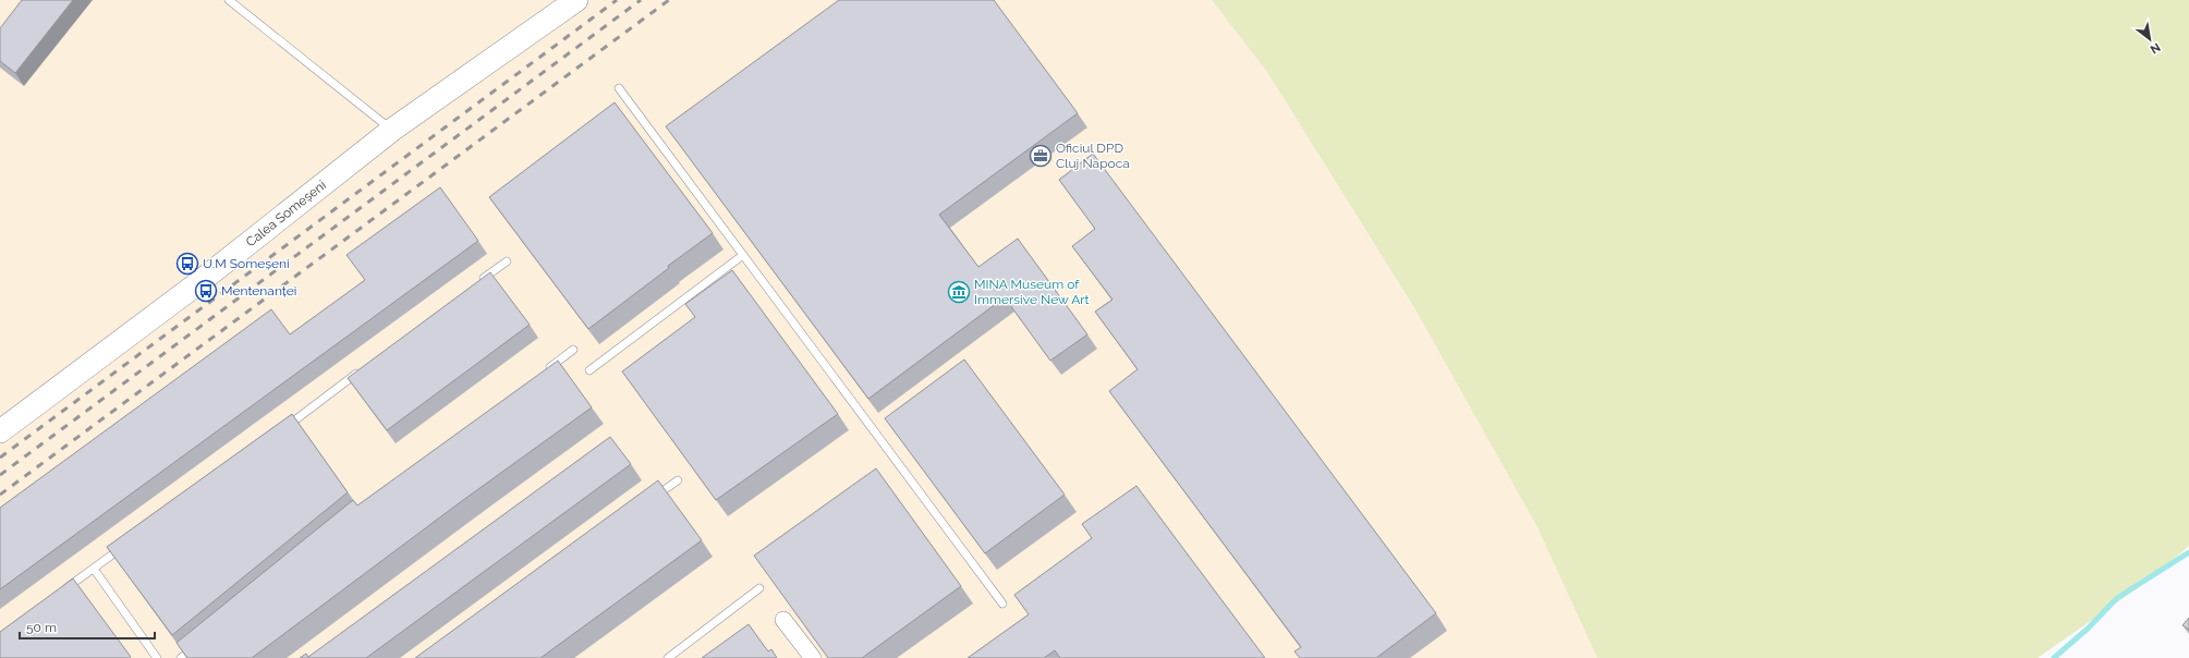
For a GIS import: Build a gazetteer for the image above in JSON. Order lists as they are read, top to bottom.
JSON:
{
  "streets": {
    "main road": ["Calea Someșeni"]
  },
  "places": {
    "office": ["Oficiul DPD Cluj Napoca"],
    "bus stop": ["U.M Someșeni", "Mentenanței"],
    "museum": ["MINA Museum of Immersive New Art"]
  },
  "scale_bar": "50 m",
  "north": "bottom right"
}
